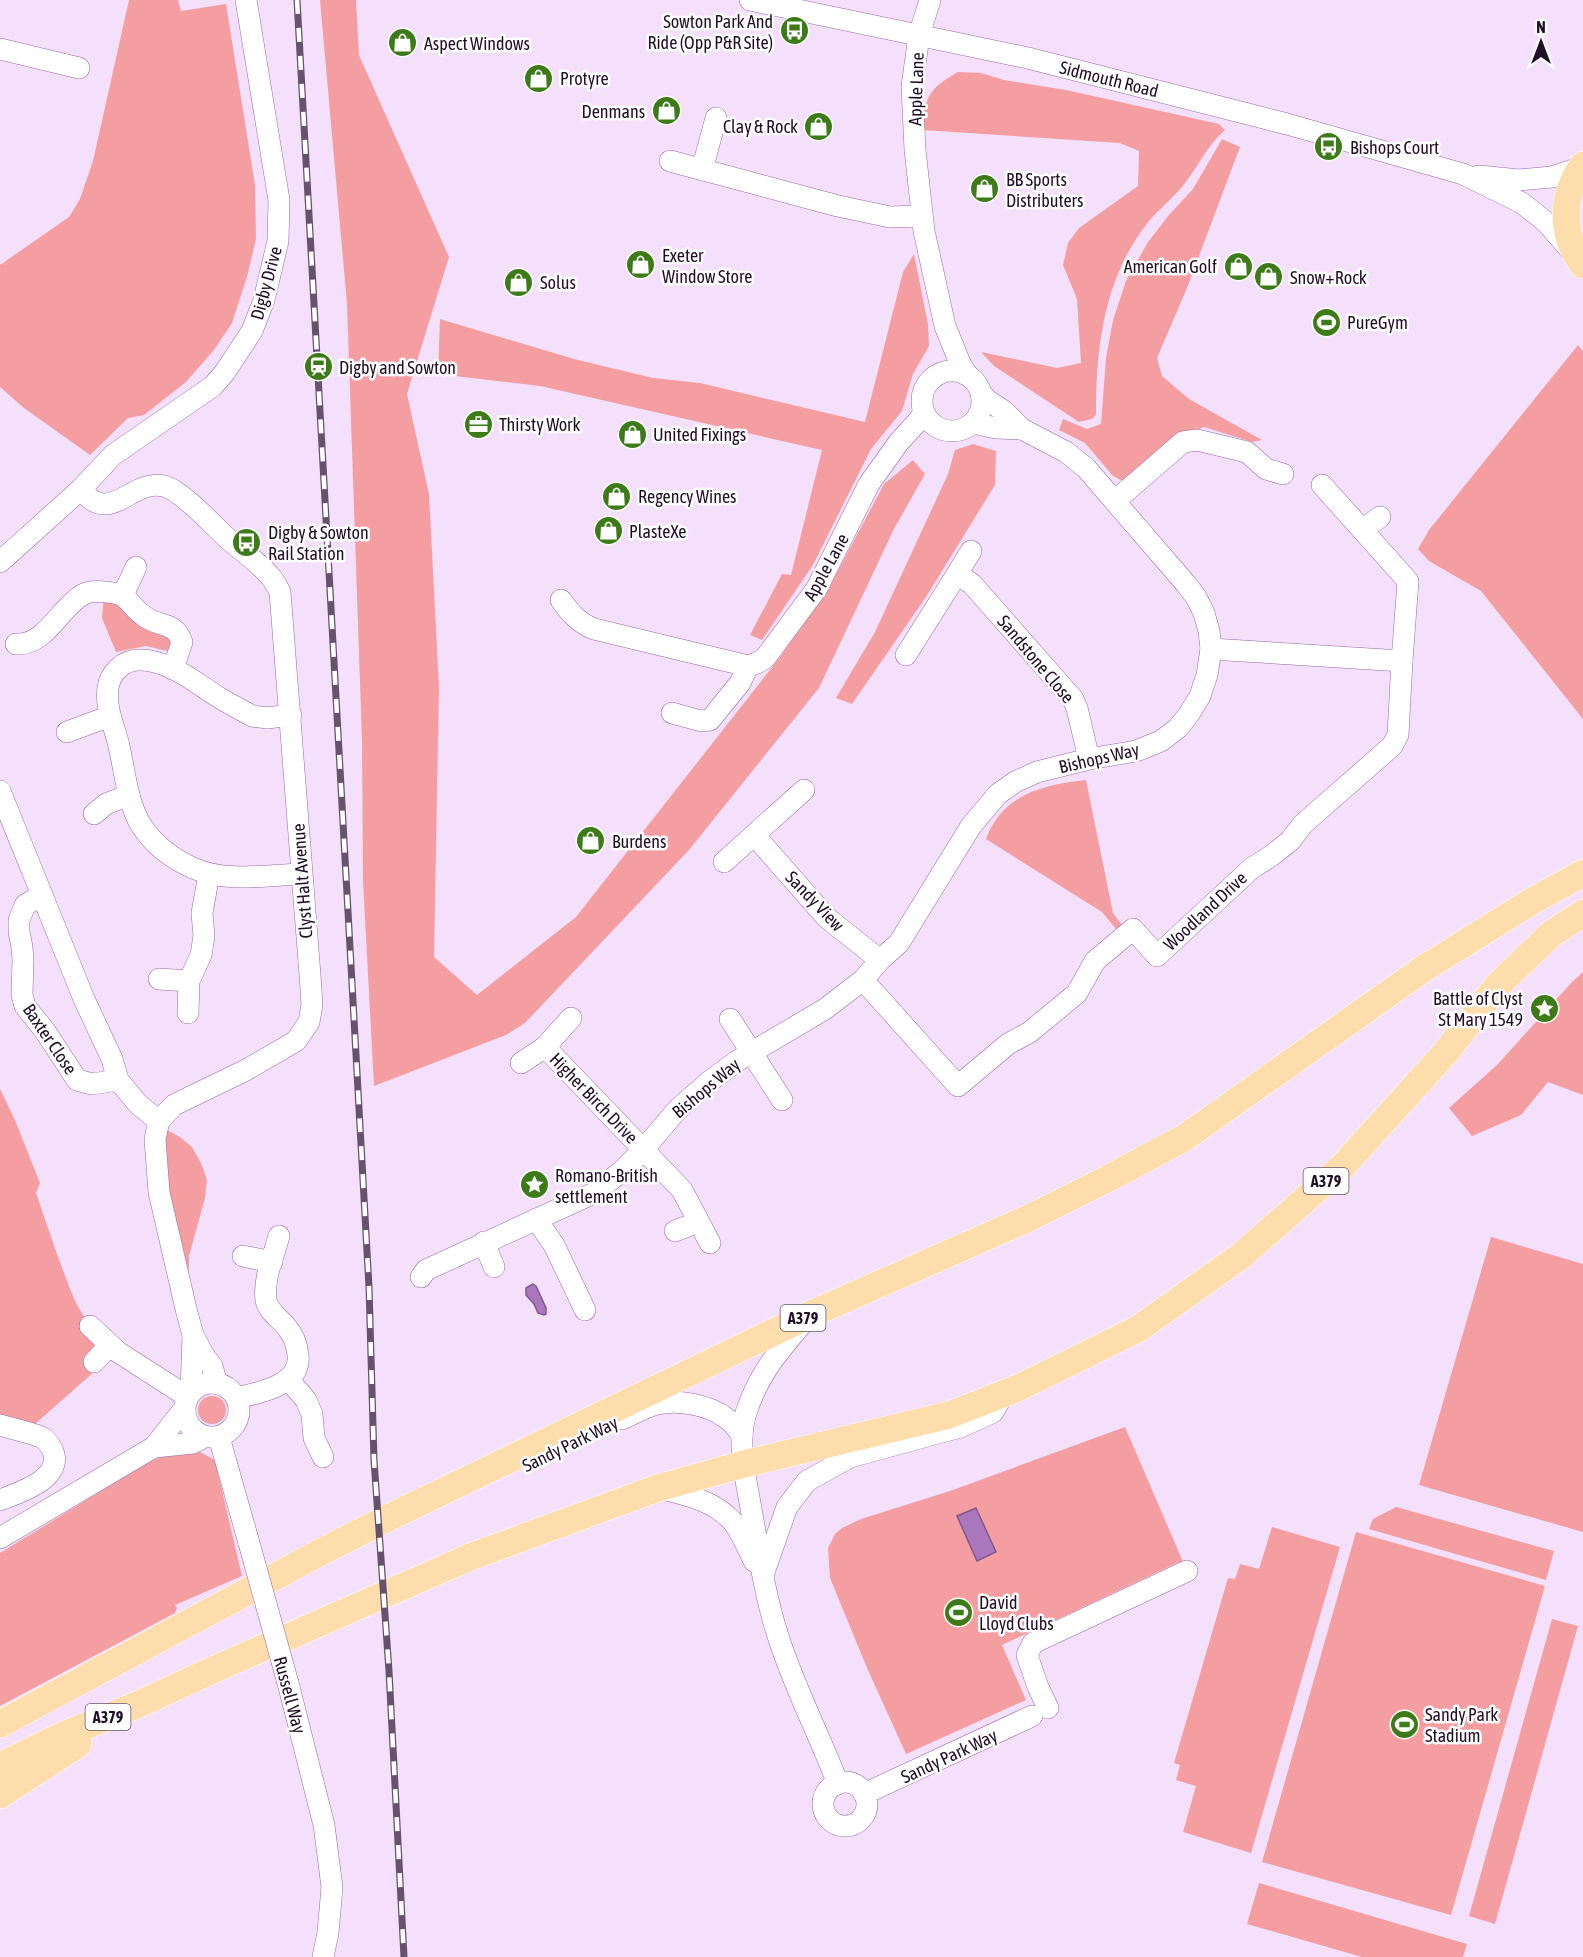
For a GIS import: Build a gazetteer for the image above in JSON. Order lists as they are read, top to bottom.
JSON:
{
  "streets": {
    "main road": ["A379"],
    "street": [
      "Sidmouth Road",
      "Apple Lane",
      "Digby Drive",
      "Sandstone Close",
      "Bishops Way",
      "Clyst Halt Avenue",
      "Sandy View",
      "Woodland Drive",
      "Baxter Close",
      "Higher Birch Drive",
      "Sandy Park Way",
      "Russell Way"
    ]
  },
  "crossings": [
    ["Sidmouth Road", "Apple Lane"],
    ["Apple Lane", "Bishops Way"],
    ["Digby Drive", "Clyst Halt Avenue"],
    ["Sandstone Close", "Bishops Way"],
    ["Bishops Way", "Sandy View"],
    ["Bishops Way", "Woodland Drive"],
    ["Bishops Way", "Higher Birch Drive"],
    ["A379", "Sandy Park Way"]
  ],
  "places": {
    "bus stop": ["Sowton Park And Ride (Opp P&R Site)", "Bishops Court", "Digby & Sowton Rail Station"],
    "shop": [
      "Aspect Windows",
      "Protyre",
      "Denmans",
      "Clay & Rock",
      "BB Sports Distributers",
      "Exeter Window Store",
      "American Golf",
      "Snow+Rock",
      "Solus",
      "United Fixings",
      "Regency Wines",
      "PlasteXe",
      "Burdens"
    ],
    "sports": ["PureGym", "David Lloyd Clubs", "Sandy Park Stadium"],
    "station": ["Digby and Sowton"],
    "office": ["Thirsty Work"],
    "place": ["Battle of Clyst St Mary 1549", "Romano-British settlement"]
  },
  "north": "top"
}
